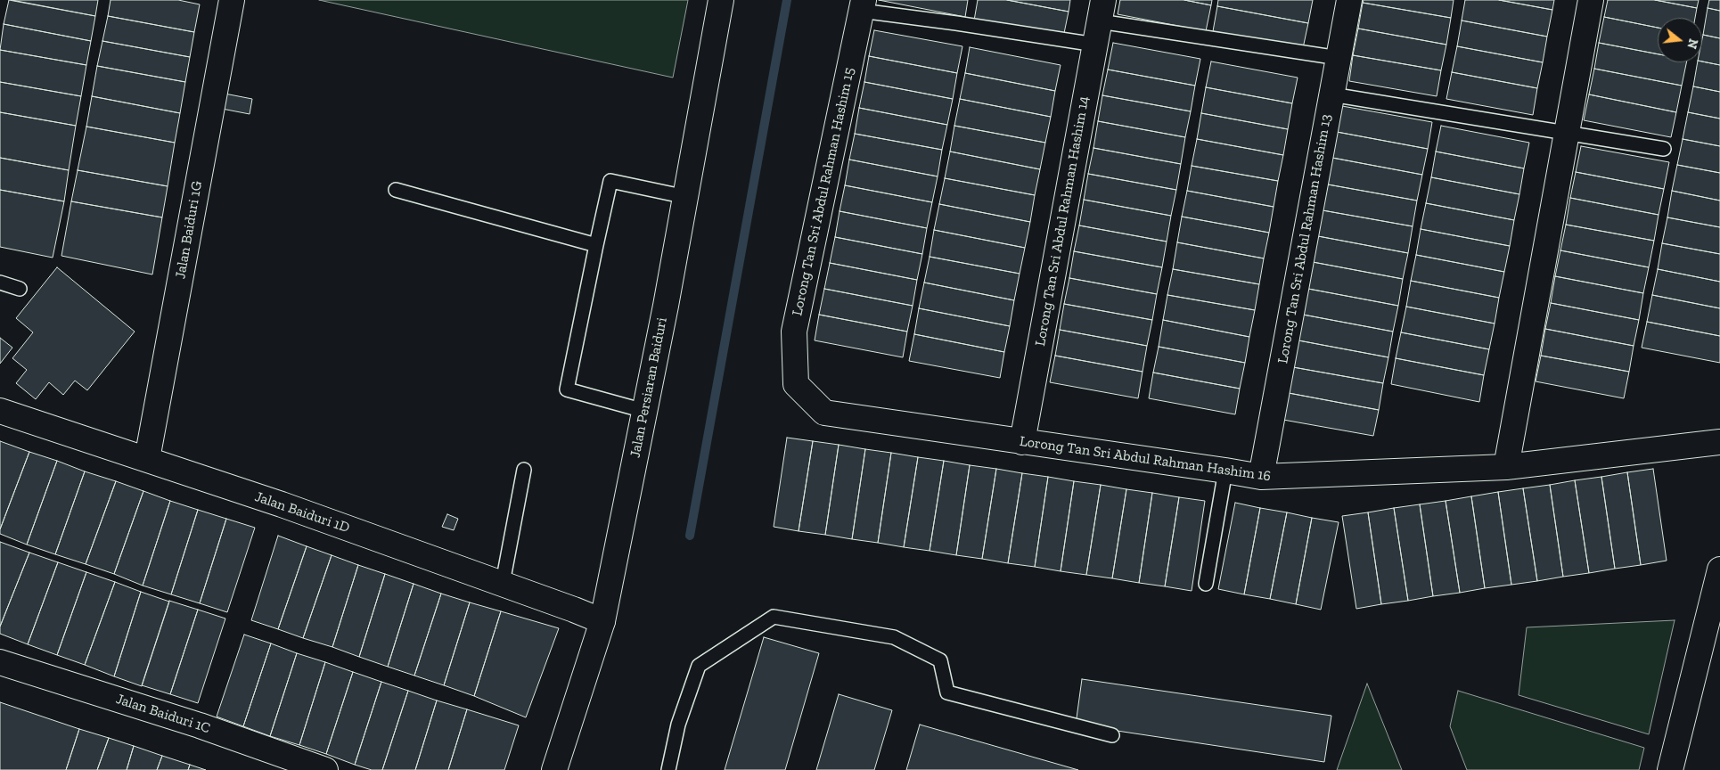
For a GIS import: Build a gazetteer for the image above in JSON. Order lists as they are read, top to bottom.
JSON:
{
  "streets": {
    "street": [
      "Lorong Tan Sri Abdul Rahman Hashim 15",
      "Lorong Tan Sri Abdul Rahman Hashim 14",
      "Jalan Baiduri 1G",
      "Lorong Tan Sri Abdul Rahman Hashim 13",
      "Jalan Persiaran Baiduri",
      "Lorong Tan Sri Abdul Rahman Hashim 16",
      "Jalan Baiduri 1D",
      "Jalan Baiduri 1C"
    ]
  },
  "crossings": [
    ["Lorong Tan Sri Abdul Rahman Hashim 15", "Lorong Tan Sri Abdul Rahman Hashim 16"],
    ["Lorong Tan Sri Abdul Rahman Hashim 14", "Lorong Tan Sri Abdul Rahman Hashim 16"],
    ["Jalan Baiduri 1G", "Jalan Baiduri 1D"],
    ["Lorong Tan Sri Abdul Rahman Hashim 13", "Lorong Tan Sri Abdul Rahman Hashim 16"],
    ["Jalan Persiaran Baiduri", "Jalan Baiduri 1D"]
  ],
  "north": "right"
}
